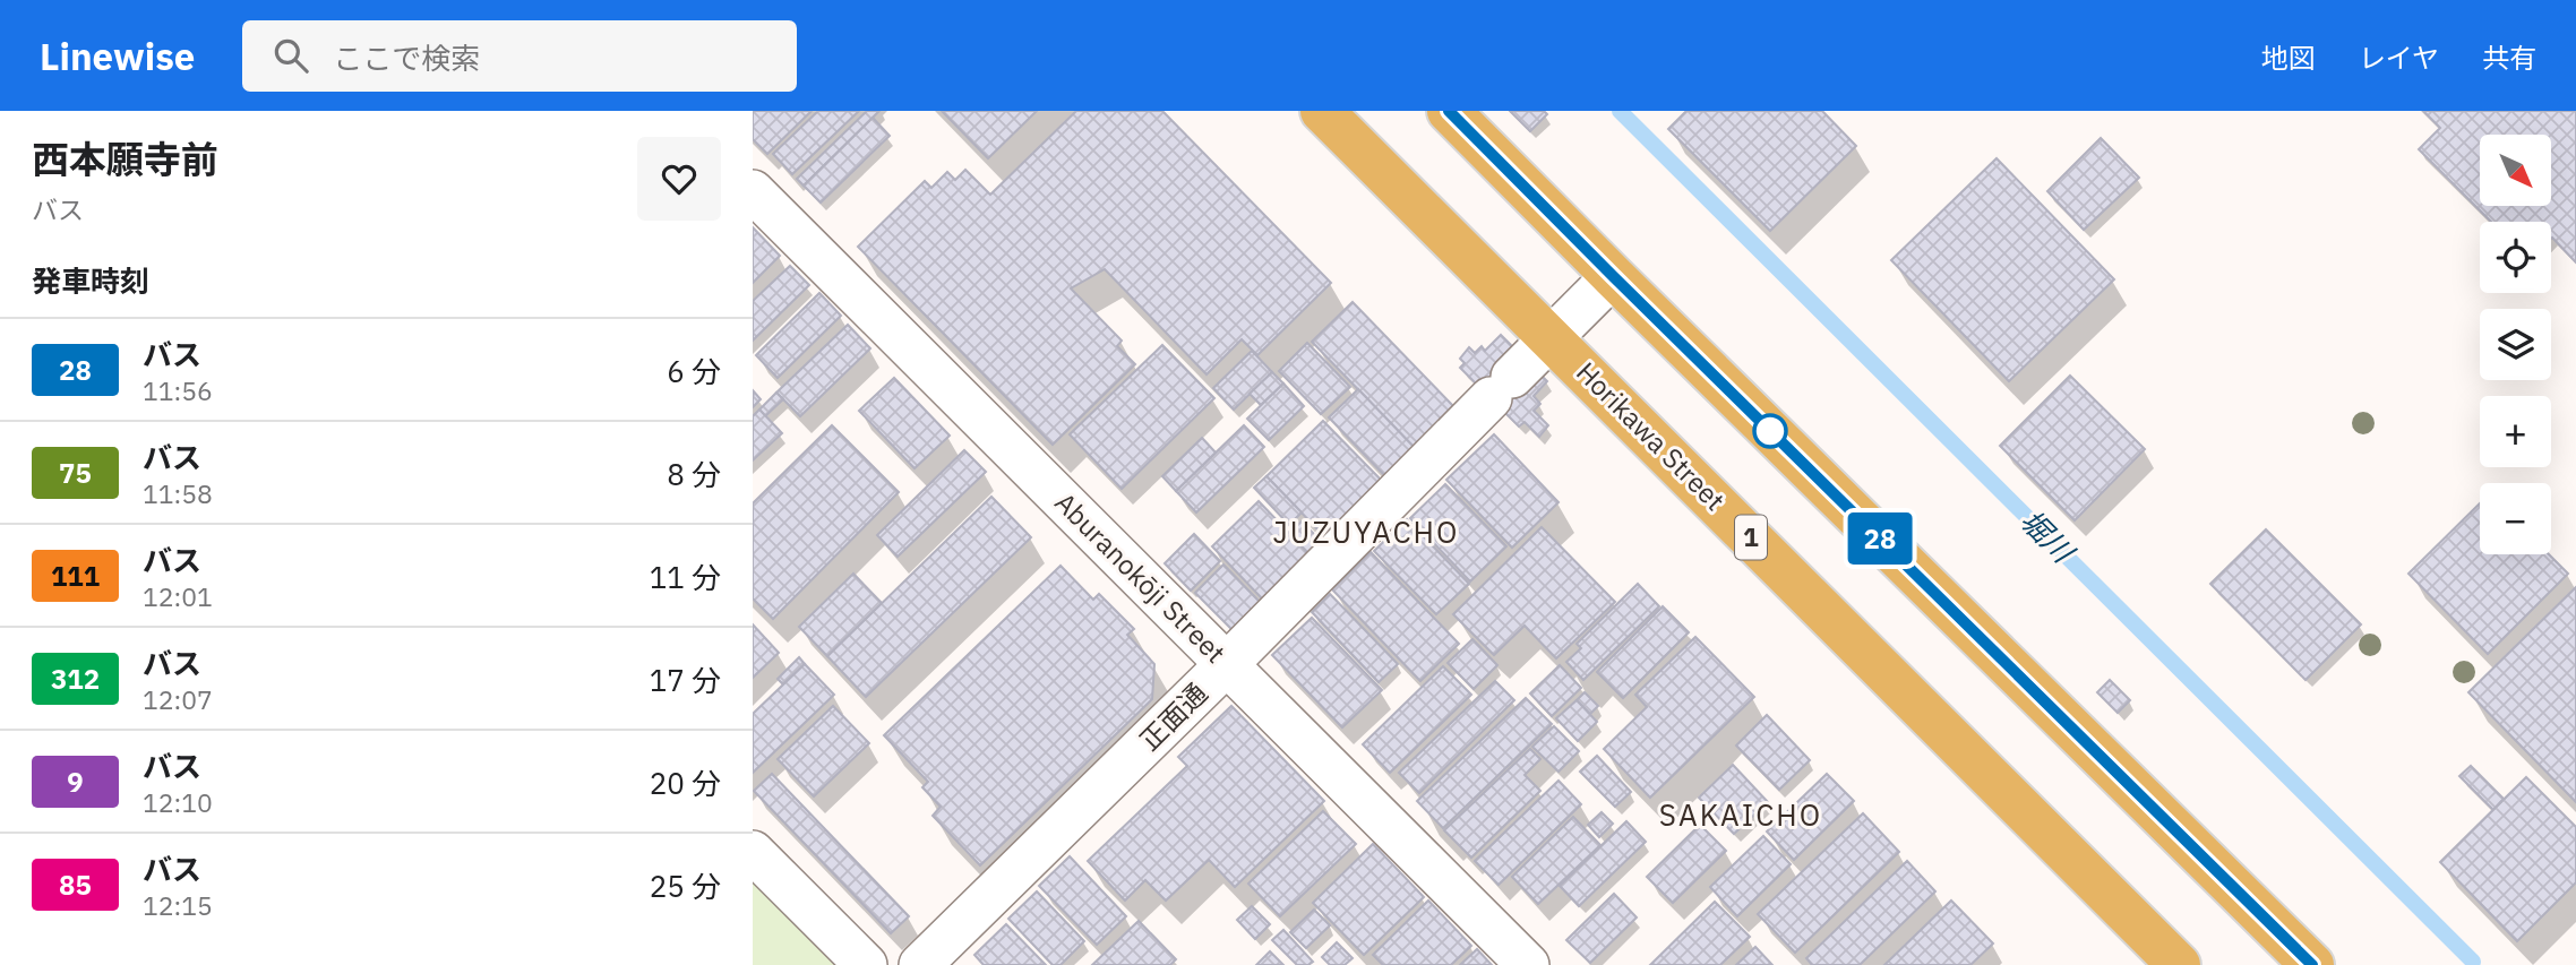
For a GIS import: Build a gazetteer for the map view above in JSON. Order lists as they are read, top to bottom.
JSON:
{
  "streets": {
    "highway": ["Horikawa Street", "1"],
    "street": ["Aburanokōji Street", "正面通"]
  },
  "crossings": [
    ["Horikawa Street", "正面通"],
    ["Aburanokōji Street", "正面通"]
  ],
  "districts": ["JUZUYACHO", "SAKAICHO"],
  "water": ["堀川"],
  "lines": ["bus line 28"],
  "north": "bottom right",
  "page": {
    "header": "Linewise",
    "search": "ここで検索",
    "nav": ["地図", "レイヤ", "共有"],
    "heading": [
      ["西本願寺前", "バス"],
      "発車時刻"
    ],
    "on_map": "28",
    "map_buttons": ["+", "−"],
    "list": [
      {
        "mark": "28",
        "name": "バス",
        "note": "11:56",
        "value": "6 分"
      },
      {
        "mark": "75",
        "name": "バス",
        "note": "11:58",
        "value": "8 分"
      },
      {
        "mark": "111",
        "name": "バス",
        "note": "12:01",
        "value": "11 分"
      },
      {
        "mark": "312",
        "name": "バス",
        "note": "12:07",
        "value": "17 分"
      },
      {
        "mark": "9",
        "name": "バス",
        "note": "12:10",
        "value": "20 分"
      },
      {
        "mark": "85",
        "name": "バス",
        "note": "12:15",
        "value": "25 分"
      }
    ]
  }
}
